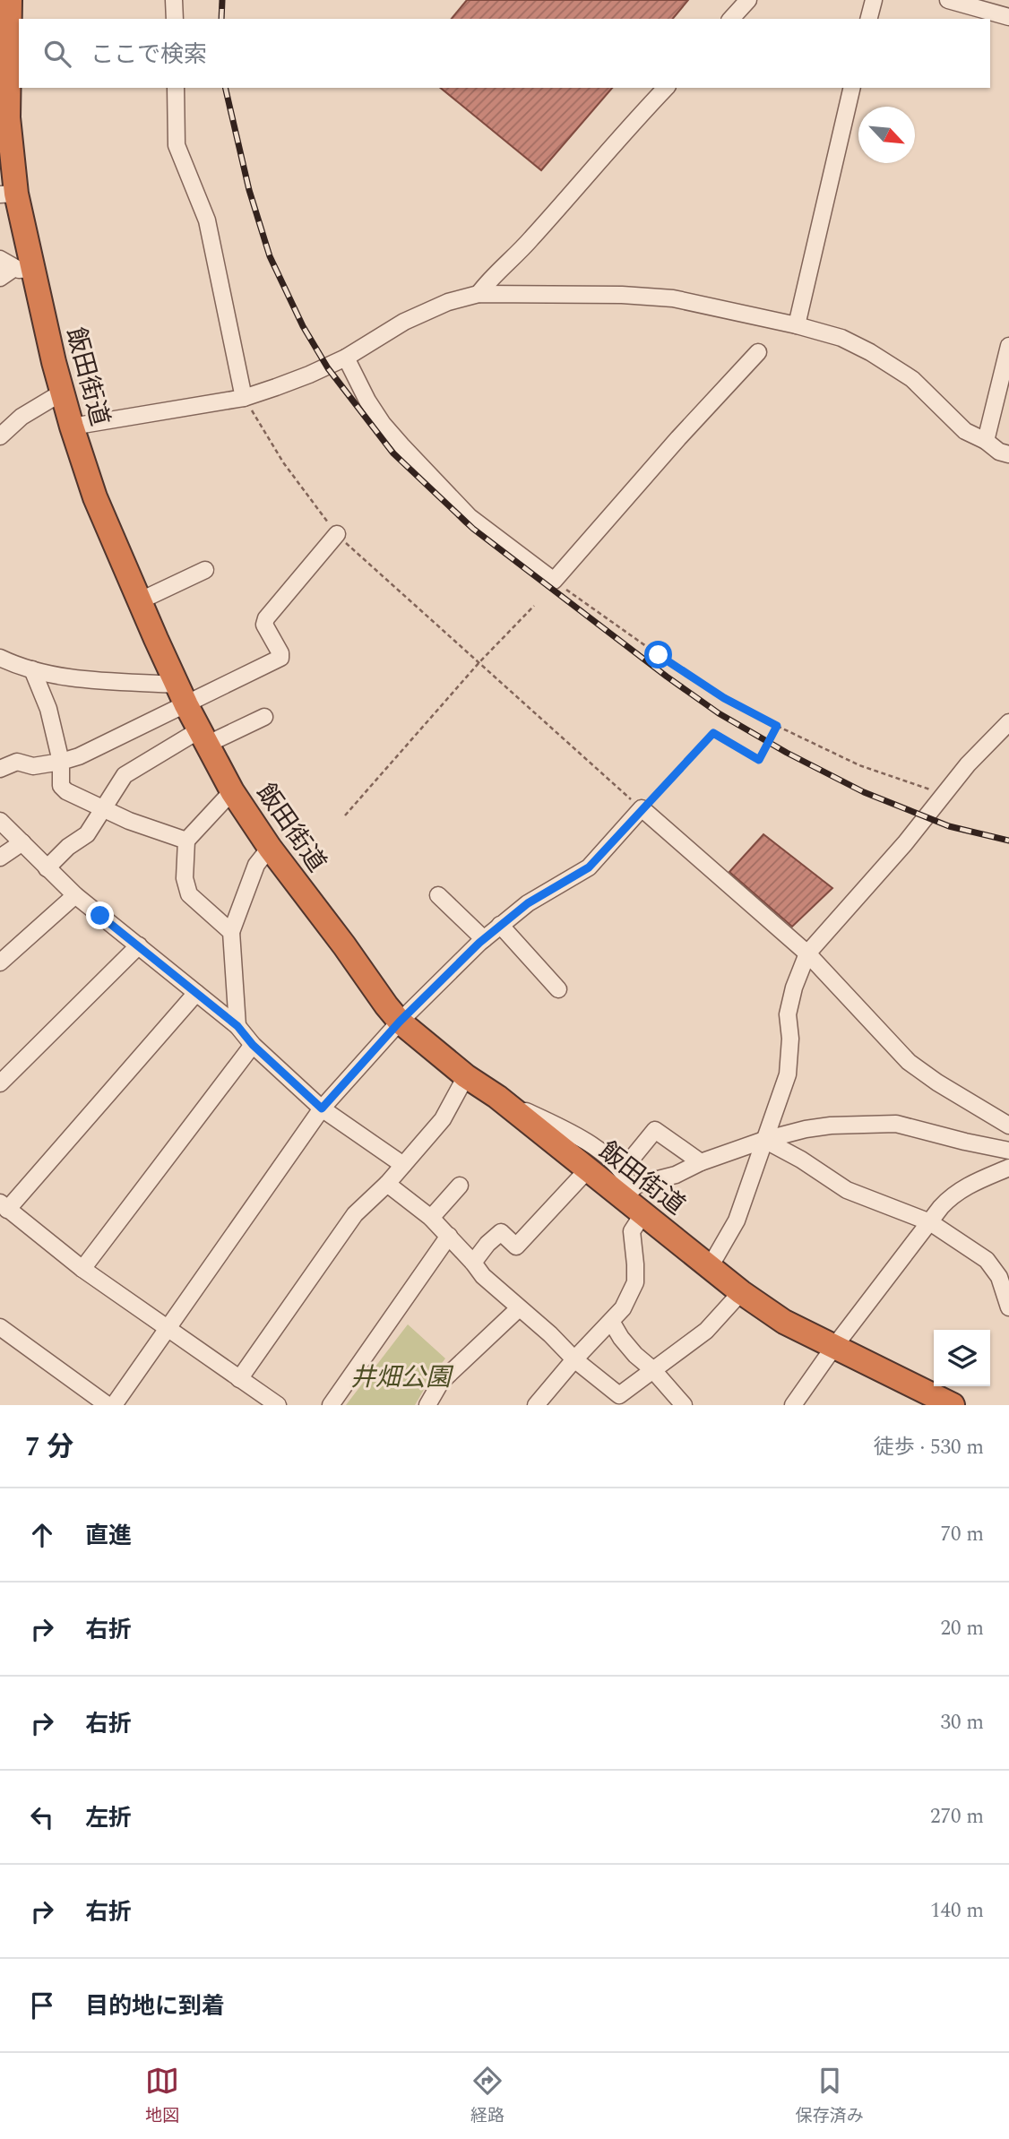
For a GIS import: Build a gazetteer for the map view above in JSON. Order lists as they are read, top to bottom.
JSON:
{
  "streets": {
    "highway": ["飯田街道"]
  },
  "parks": ["井畑公園"],
  "north": "bottom right",
  "page": {
    "search": "ここで検索",
    "heading": ["7 分", "徒歩 · 530 m"],
    "list": [
      ["直進", "70 m"],
      ["右折", "20 m"],
      ["右折", "30 m"],
      ["左折", "270 m"],
      ["右折", "140 m"],
      "目的地に到着"
    ],
    "nav": ["地図", "経路", "保存済み"]
  }
}
